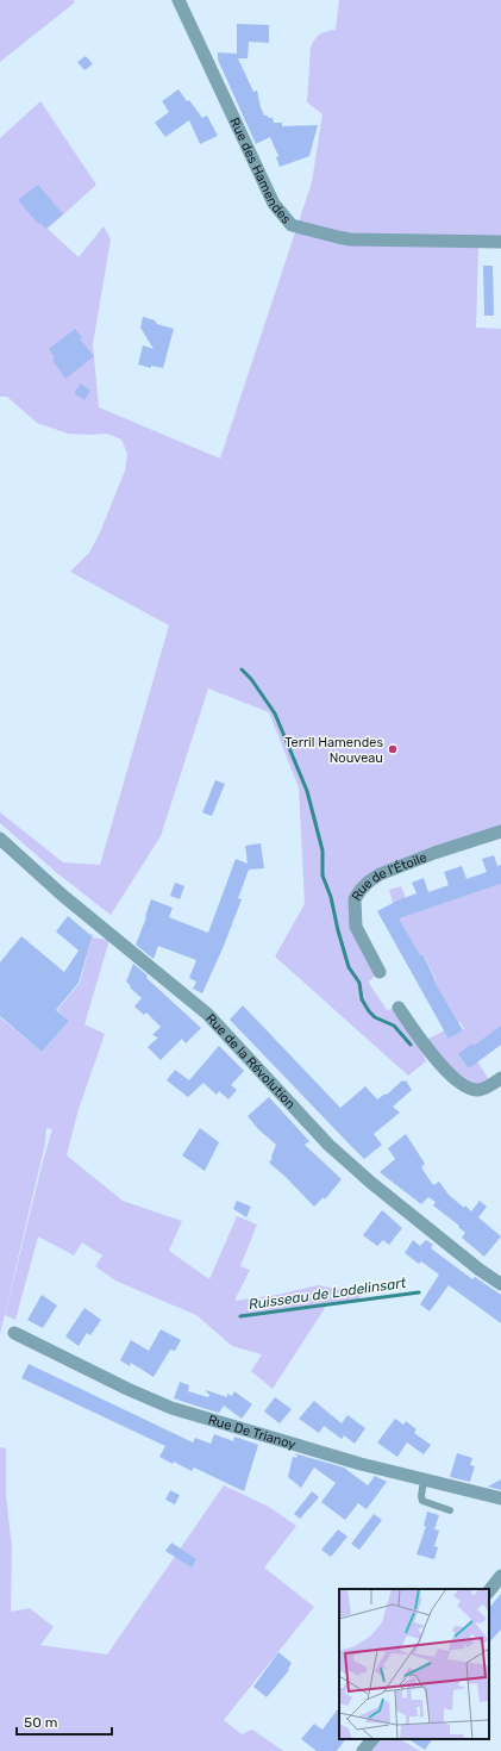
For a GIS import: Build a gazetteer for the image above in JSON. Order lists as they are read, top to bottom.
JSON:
{
  "streets": {
    "street": [
      "Rue des Hamendes",
      "Rue de l'Étoile",
      "Rue de la Révolution",
      "Rue De Trianoy"
    ]
  },
  "water": ["Ruisseau de Lodelinsart"],
  "places": ["Terril Hamendes Nouveau"],
  "scale_bar": "50 m"
}
